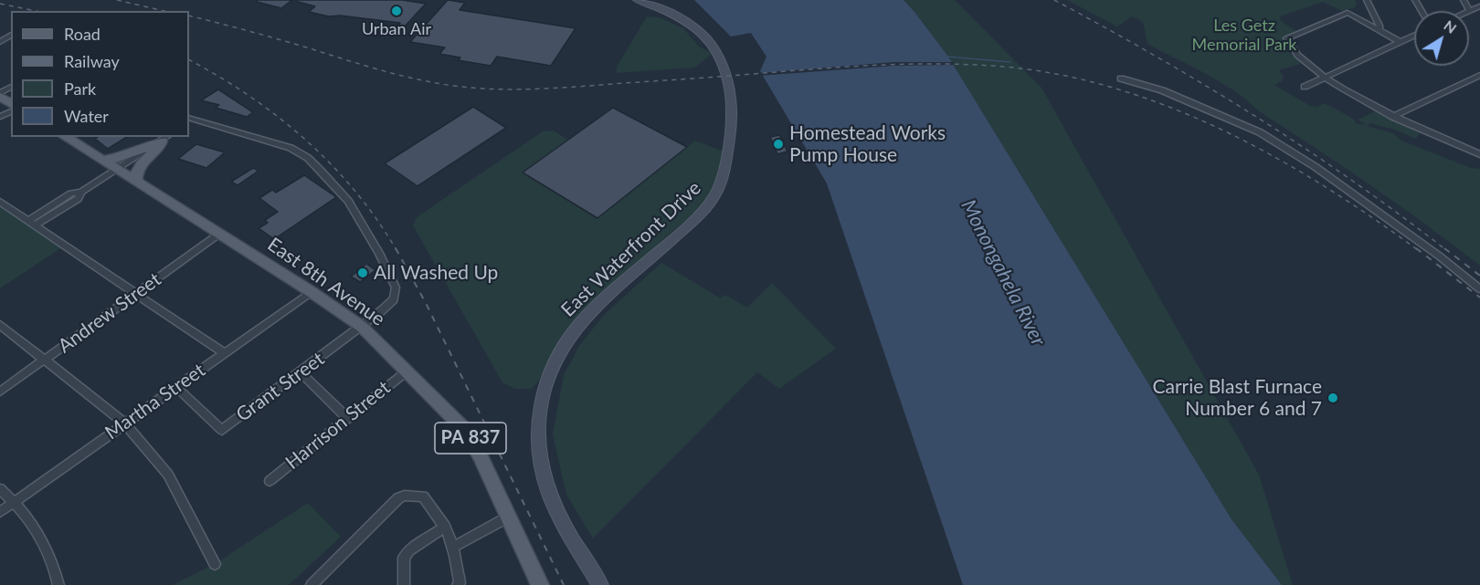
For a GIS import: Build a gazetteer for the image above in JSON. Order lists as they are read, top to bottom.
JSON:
{
  "streets": {
    "main road": ["East 8th Avenue", "PA 837"],
    "street": [
      "East Waterfront Drive",
      "Andrew Street",
      "Grant Street",
      "Martha Street",
      "Harrison Street"
    ]
  },
  "crossings": [
    ["East 8th Avenue", "Andrew Street"],
    ["East 8th Avenue", "Grant Street"],
    ["East 8th Avenue", "Martha Street"],
    ["East 8th Avenue", "Harrison Street"],
    ["Grant Street", "Martha Street"]
  ],
  "water": ["Monongahela River"],
  "parks": ["Les Getz Memorial Park"],
  "places": [
    "Urban Air",
    "Homestead Works Pump House",
    "All Washed Up",
    "Carrie Blast Furnace Number 6 and 7"
  ],
  "legend": [
    "Road",
    "Railway",
    "Park",
    "Water"
  ],
  "north": "top right"
}
